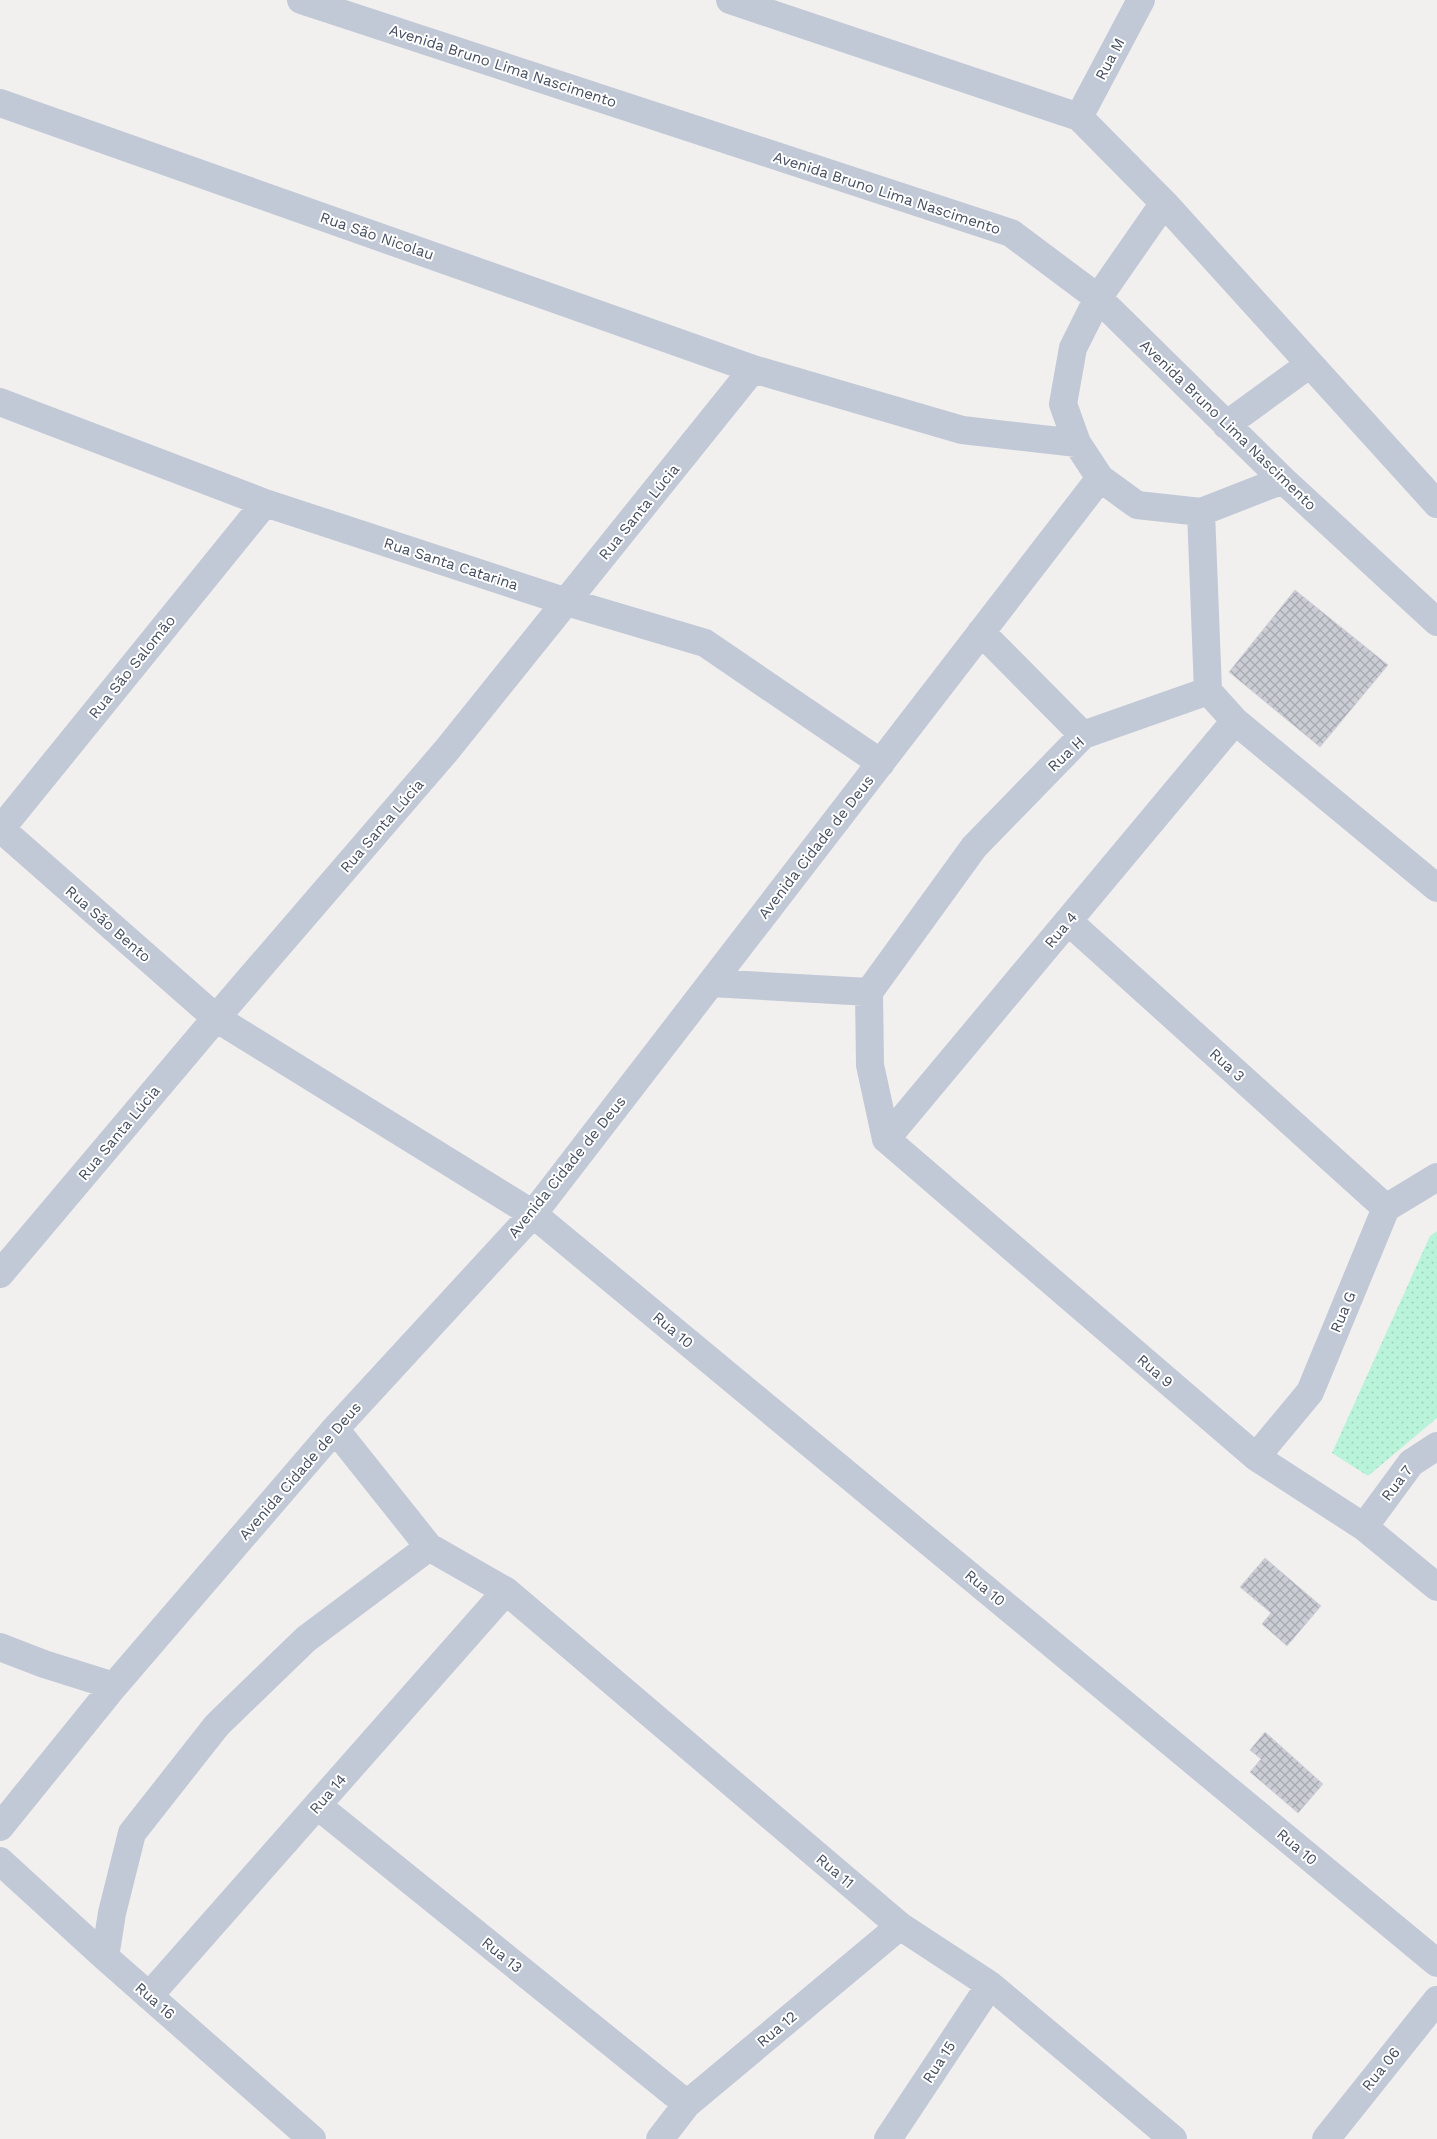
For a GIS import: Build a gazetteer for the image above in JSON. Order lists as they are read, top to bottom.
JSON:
{
  "streets": {
    "street": [
      "Rua M",
      "Avenida Bruno Lima Nascimento",
      "Rua São Nicolau",
      "Rua Santa Lúcia",
      "Rua Santa Catarina",
      "Rua São Salomão",
      "Rua H",
      "Avenida Cidade de Deus",
      "Rua São Bento",
      "Rua 4",
      "Rua 3",
      "Rua G",
      "Rua 10",
      "Rua 9",
      "Rua 7",
      "Rua 14",
      "Rua 11",
      "Rua 13",
      "Rua 16",
      "Rua 12",
      "Rua 15",
      "Rua 06"
    ]
  },
  "crossings": [
    ["Rua São Nicolau", "Rua Santa Lúcia"],
    ["Rua Santa Lúcia", "Rua Santa Catarina"],
    ["Rua Santa Lúcia", "Rua São Bento"],
    ["Rua Santa Catarina", "Rua São Salomão"],
    ["Rua Santa Catarina", "Avenida Cidade de Deus"],
    ["Rua São Salomão", "Rua São Bento"],
    ["Avenida Cidade de Deus", "Rua São Bento"],
    ["Avenida Cidade de Deus", "Rua 10"],
    ["Rua São Bento", "Rua 10"],
    ["Rua 4", "Rua 3"],
    ["Rua 4", "Rua 9"],
    ["Rua 3", "Rua G"],
    ["Rua G", "Rua 9"],
    ["Rua 9", "Rua 7"],
    ["Rua 14", "Rua 11"],
    ["Rua 14", "Rua 13"],
    ["Rua 14", "Rua 16"],
    ["Rua 11", "Rua 12"],
    ["Rua 11", "Rua 15"],
    ["Rua 13", "Rua 12"]
  ]
}
